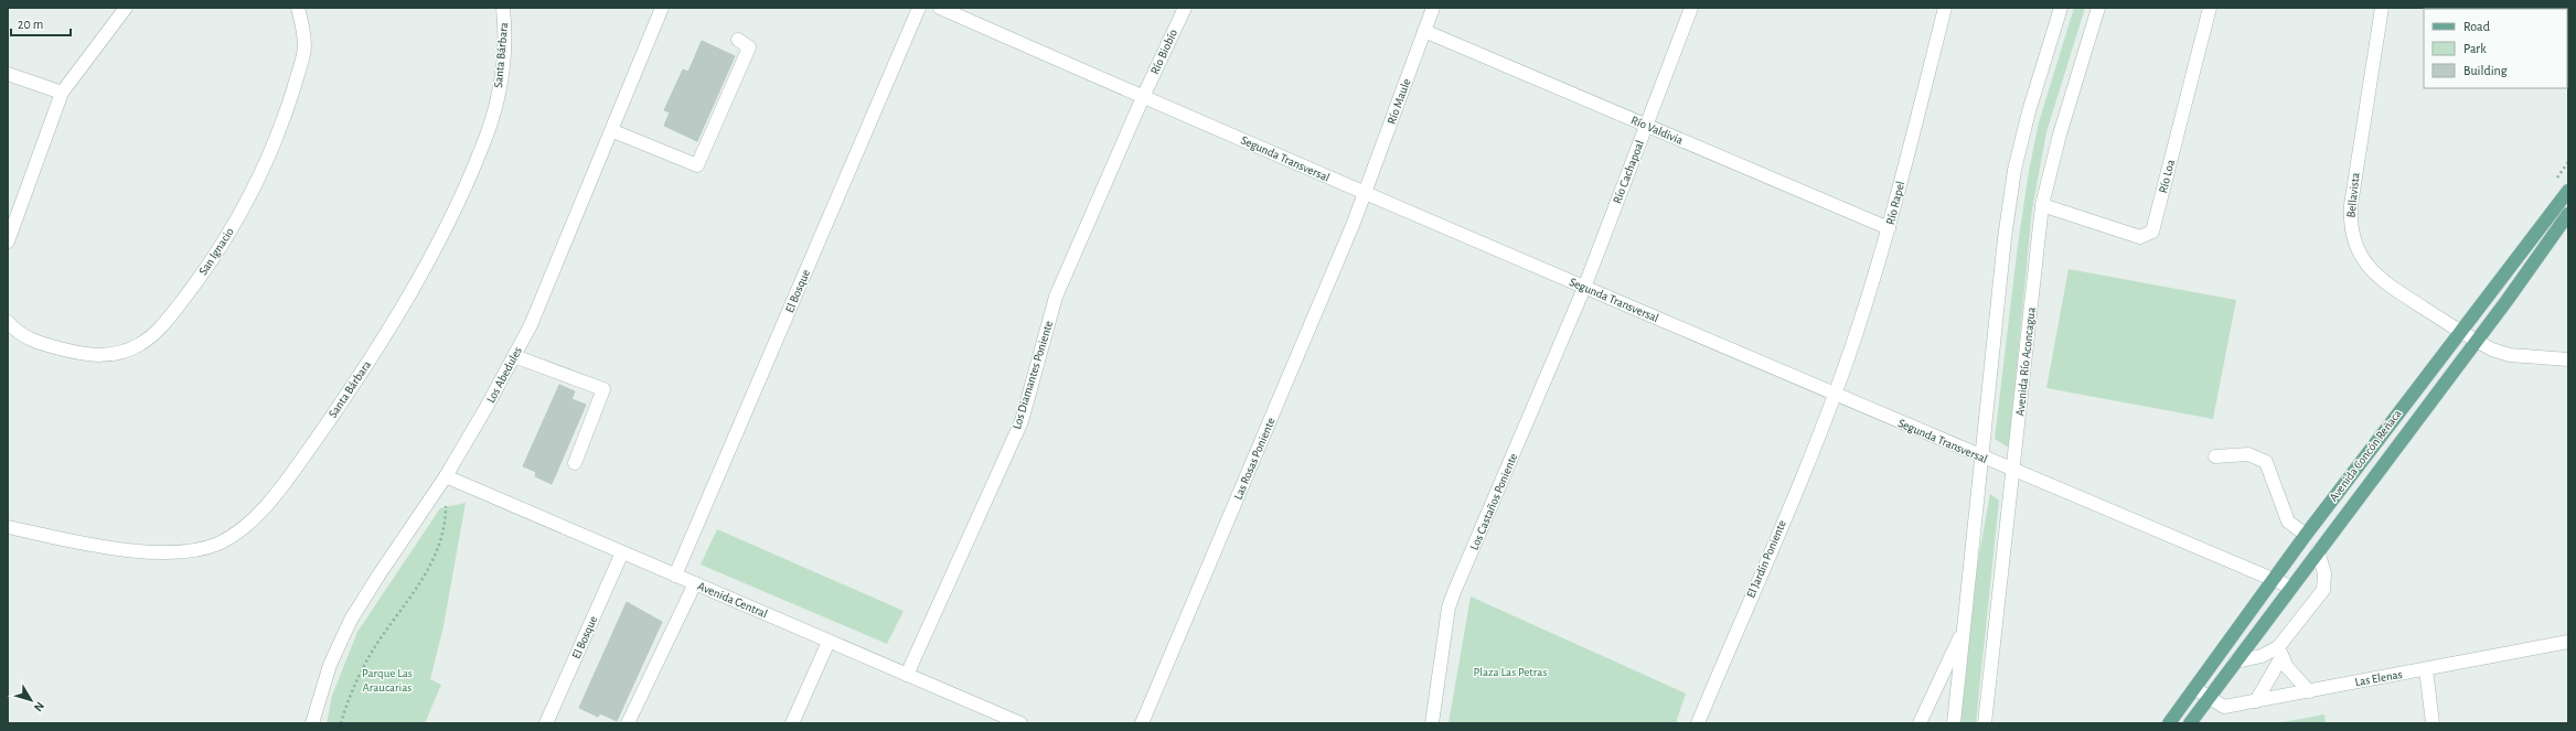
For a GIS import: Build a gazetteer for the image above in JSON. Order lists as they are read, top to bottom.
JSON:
{
  "streets": {
    "main road": ["Avenida Concón Reñaca"],
    "street": [
      "Río Biobío",
      "Santa Bárbara",
      "Río Maule",
      "Río Valdivia",
      "Segunda Transversal",
      "Río Cachapoal",
      "Río Loa",
      "Bellavista",
      "Río Rapel",
      "San Ignacio",
      "El Bosque",
      "Avenida Río Aconcagua",
      "Los Abedules",
      "Los Diamantes Poniente",
      "Las Rosas Poniente",
      "Los Castaños Poniente",
      "El Jardín Poniente",
      "Avenida Central",
      "Las Elenas"
    ]
  },
  "crossings": [
    ["Río Biobío", "Segunda Transversal"],
    ["Río Biobío", "Los Diamantes Poniente"],
    ["Río Maule", "Río Valdivia"],
    ["Río Maule", "Segunda Transversal"],
    ["Río Maule", "Las Rosas Poniente"],
    ["Río Valdivia", "Río Cachapoal"],
    ["Río Valdivia", "Río Rapel"],
    ["Segunda Transversal", "Río Cachapoal"],
    ["Segunda Transversal", "Río Rapel"],
    ["Segunda Transversal", "Avenida Río Aconcagua"],
    ["Segunda Transversal", "Los Diamantes Poniente"],
    ["Segunda Transversal", "Avenida Concón Reñaca"],
    ["Segunda Transversal", "Las Rosas Poniente"],
    ["Segunda Transversal", "Los Castaños Poniente"],
    ["Segunda Transversal", "El Jardín Poniente"],
    ["Río Cachapoal", "Los Castaños Poniente"],
    ["Río Loa", "Avenida Río Aconcagua"],
    ["Bellavista", "Avenida Concón Reñaca"],
    ["Río Rapel", "El Jardín Poniente"],
    ["El Bosque", "Avenida Central"],
    ["Los Abedules", "Avenida Central"],
    ["Los Diamantes Poniente", "Avenida Central"],
    ["Avenida Concón Reñaca", "Las Elenas"]
  ],
  "parks": ["Plaza Las Petras", "Parque Las Araucarias"],
  "legend": ["Road", "Park", "Building"],
  "scale_bar": "20 m",
  "north": "bottom right"
}
